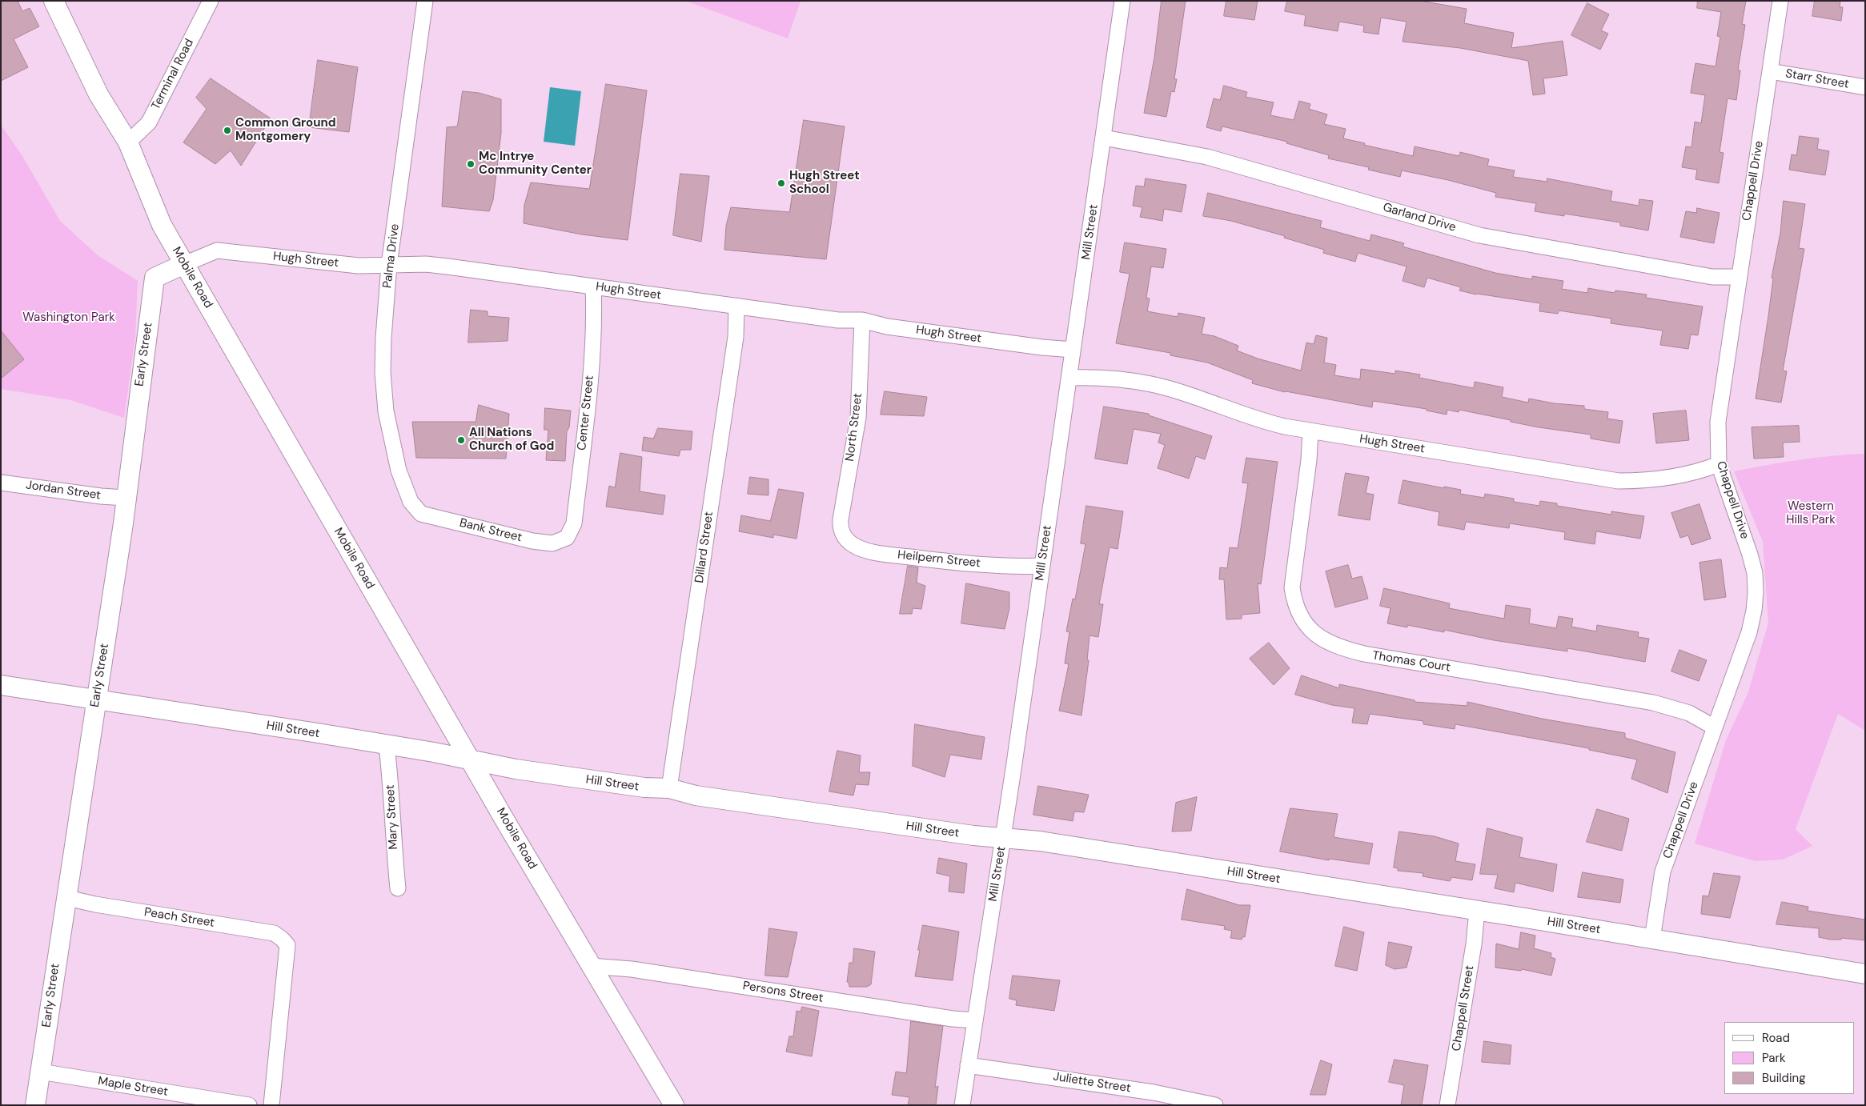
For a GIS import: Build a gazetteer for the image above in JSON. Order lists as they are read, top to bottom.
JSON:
{
  "streets": {
    "street": [
      "Terminal Road",
      "Starr Street",
      "Chappell Drive",
      "Garland Drive",
      "Mill Street",
      "Palma Drive",
      "Hugh Street",
      "Mobile Road",
      "Early Street",
      "Center Street",
      "North Street",
      "Jordan Street",
      "Bank Street",
      "Dillard Street",
      "Heilpern Street",
      "Thomas Court",
      "Hill Street",
      "Mary Street",
      "Peach Street",
      "Persons Street",
      "Chappell Street",
      "Juliette Street",
      "Maple Street"
    ]
  },
  "crossings": [
    ["Terminal Road", "Mobile Road"],
    ["Starr Street", "Chappell Drive"],
    ["Chappell Drive", "Garland Drive"],
    ["Chappell Drive", "Hugh Street"],
    ["Chappell Drive", "Thomas Court"],
    ["Chappell Drive", "Hill Street"],
    ["Garland Drive", "Mill Street"],
    ["Mill Street", "Hugh Street"],
    ["Mill Street", "Heilpern Street"],
    ["Mill Street", "Hill Street"],
    ["Mill Street", "Persons Street"],
    ["Mill Street", "Juliette Street"],
    ["Palma Drive", "Hugh Street"],
    ["Palma Drive", "Bank Street"],
    ["Hugh Street", "Mobile Road"],
    ["Hugh Street", "Early Street"],
    ["Hugh Street", "Center Street"],
    ["Hugh Street", "North Street"],
    ["Hugh Street", "Dillard Street"],
    ["Hugh Street", "Thomas Court"],
    ["Mobile Road", "Early Street"],
    ["Mobile Road", "Hill Street"],
    ["Mobile Road", "Persons Street"],
    ["Early Street", "Jordan Street"],
    ["Early Street", "Hill Street"],
    ["Early Street", "Peach Street"],
    ["Early Street", "Maple Street"],
    ["Center Street", "Bank Street"],
    ["North Street", "Heilpern Street"],
    ["Dillard Street", "Hill Street"],
    ["Hill Street", "Mary Street"],
    ["Hill Street", "Chappell Street"]
  ],
  "parks": ["Washington Park", "Western Hills Park"],
  "places": [
    "Common Ground Montgomery",
    "Mc Intrye Community Center",
    "Hugh Street School",
    "All Nations Church of God"
  ],
  "legend": ["Road", "Park", "Building"]
}
